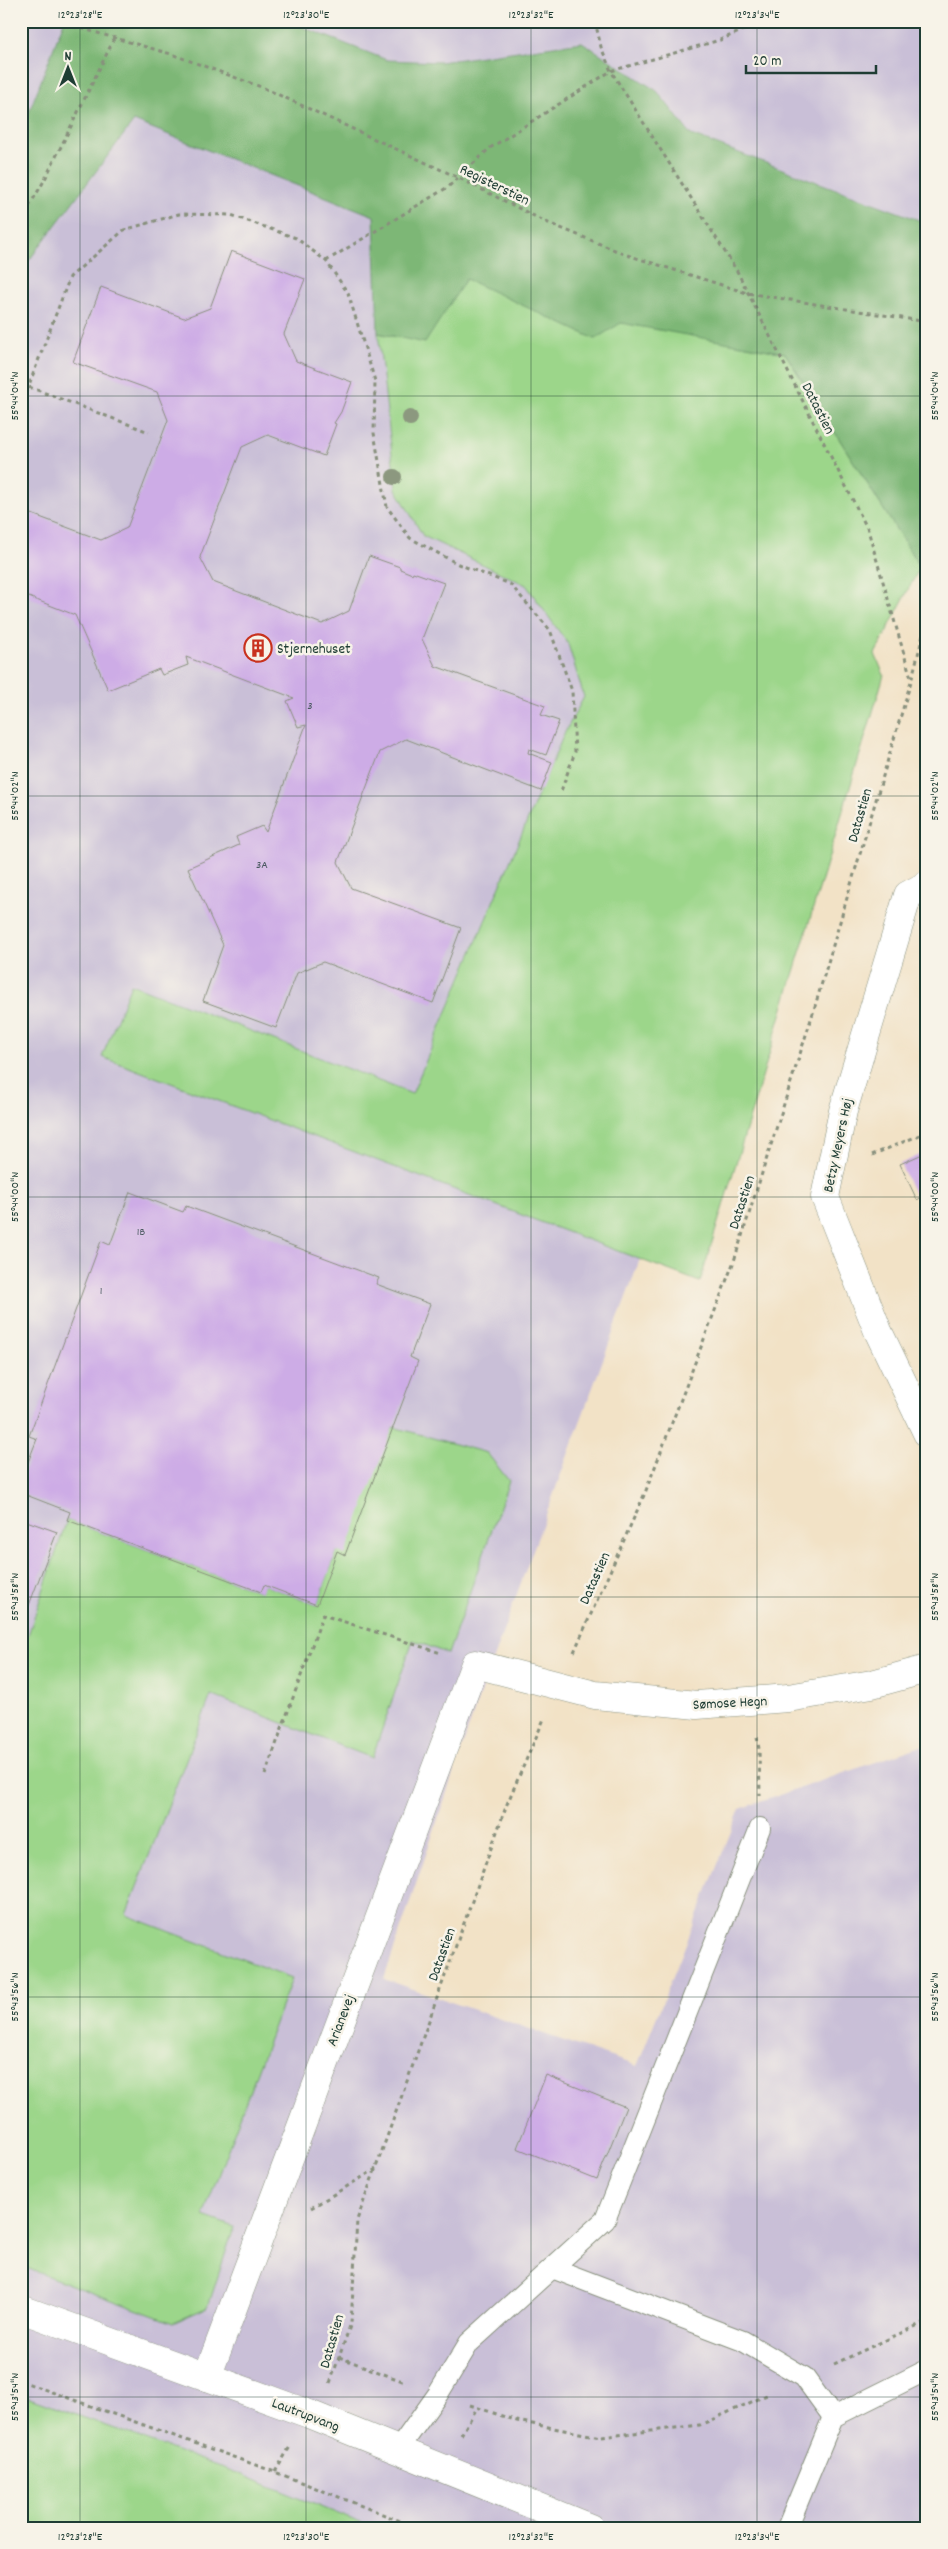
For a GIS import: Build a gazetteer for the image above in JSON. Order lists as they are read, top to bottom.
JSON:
{
  "streets": {
    "street": [
      "Betzy Meyers Høj",
      "Sømose Hegn",
      "Arianevej",
      "Lautrupvang"
    ],
    "path": ["Registerstien", "Datastien"]
  },
  "crossings": [
    ["Registerstien", "Datastien"],
    ["Datastien", "Sømose Hegn"],
    ["Datastien", "Lautrupvang"],
    ["Sømose Hegn", "Arianevej"],
    ["Arianevej", "Lautrupvang"]
  ],
  "places": {
    "building": ["Stjernehuset"]
  },
  "house_numbers": [
    "3",
    "3A",
    "1B",
    "1"
  ],
  "scale_bar": "20 m",
  "north": "top",
  "coordinates": [
    "12°23'28\"E",
    "12°23'30\"E",
    "12°23'32\"E",
    "12°23'34\"E",
    "55°44'04\"N",
    "55°44'02\"N",
    "55°44'00\"N",
    "55°43'58\"N",
    "55°43'56\"N",
    "55°43'54\"N"
  ]
}
